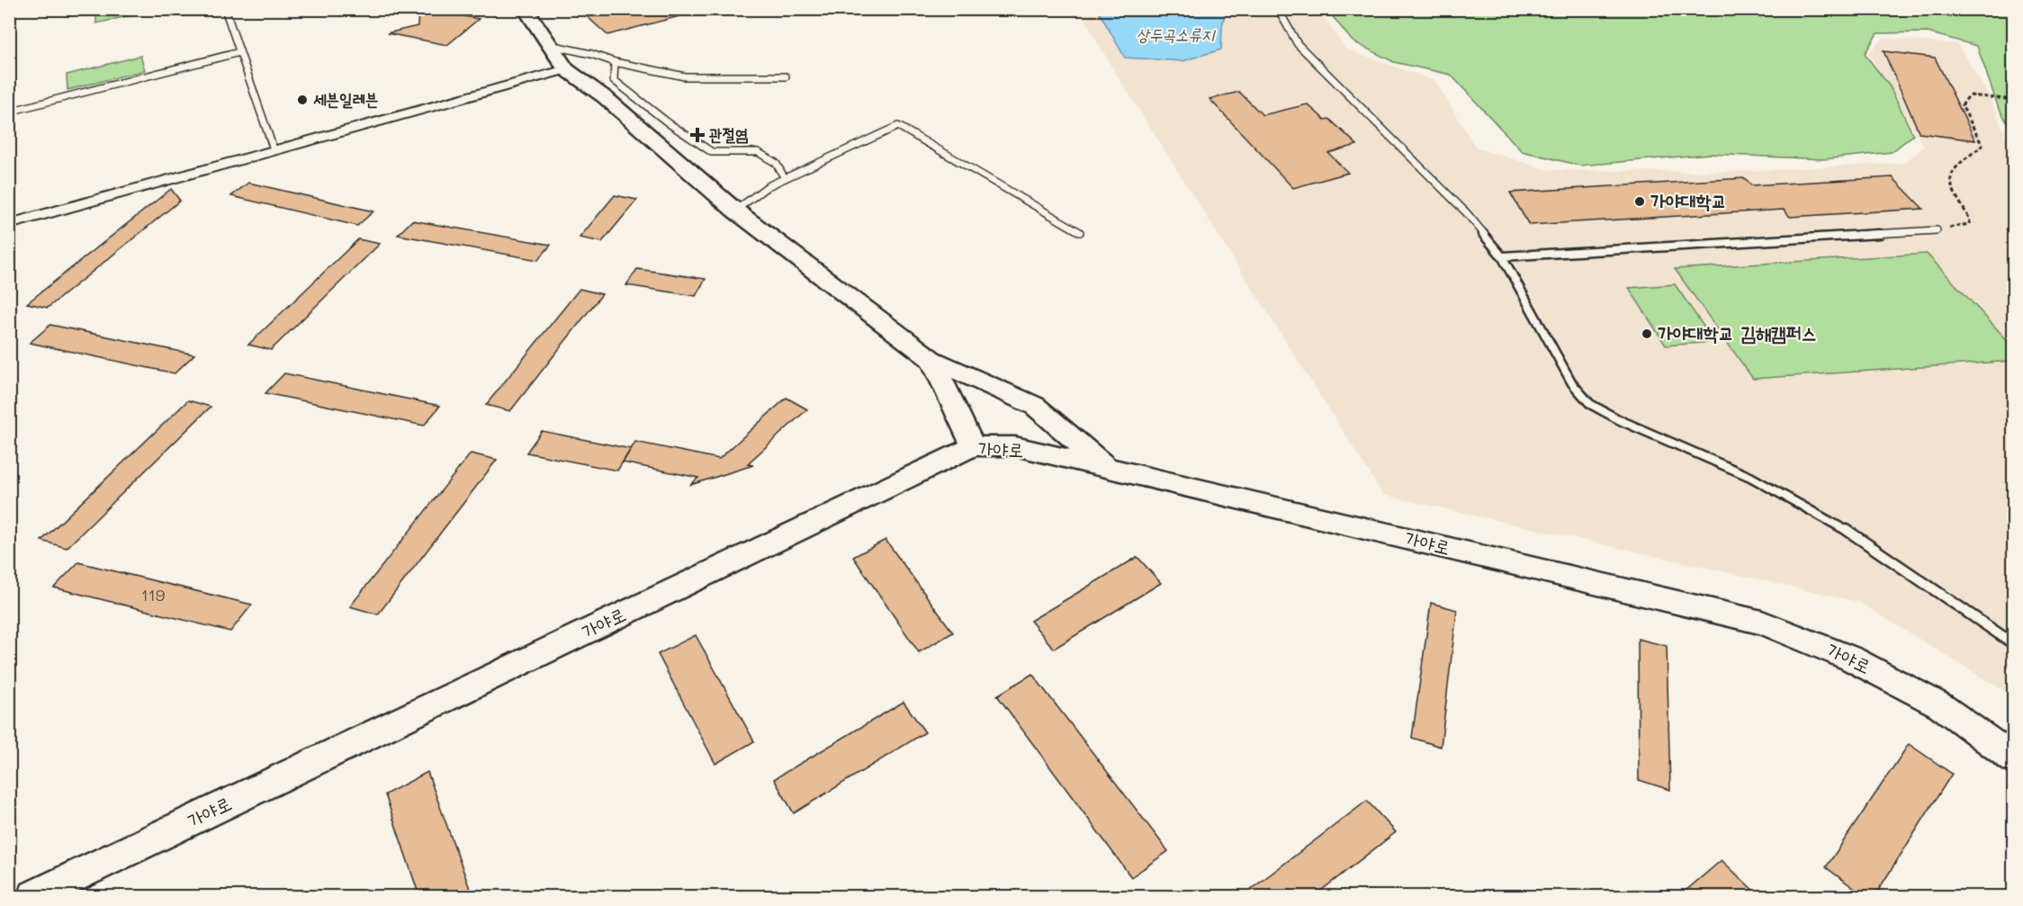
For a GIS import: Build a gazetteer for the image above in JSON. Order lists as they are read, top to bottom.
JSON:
{
  "streets": {
    "main road": ["가야로"]
  },
  "water": ["상두곡소류지"],
  "places": {
    "other": ["세븐일레븐", "가야대학교", "가야대학교 김해캠퍼스"],
    "health": ["관절염"]
  },
  "house_numbers": ["119"]
}
